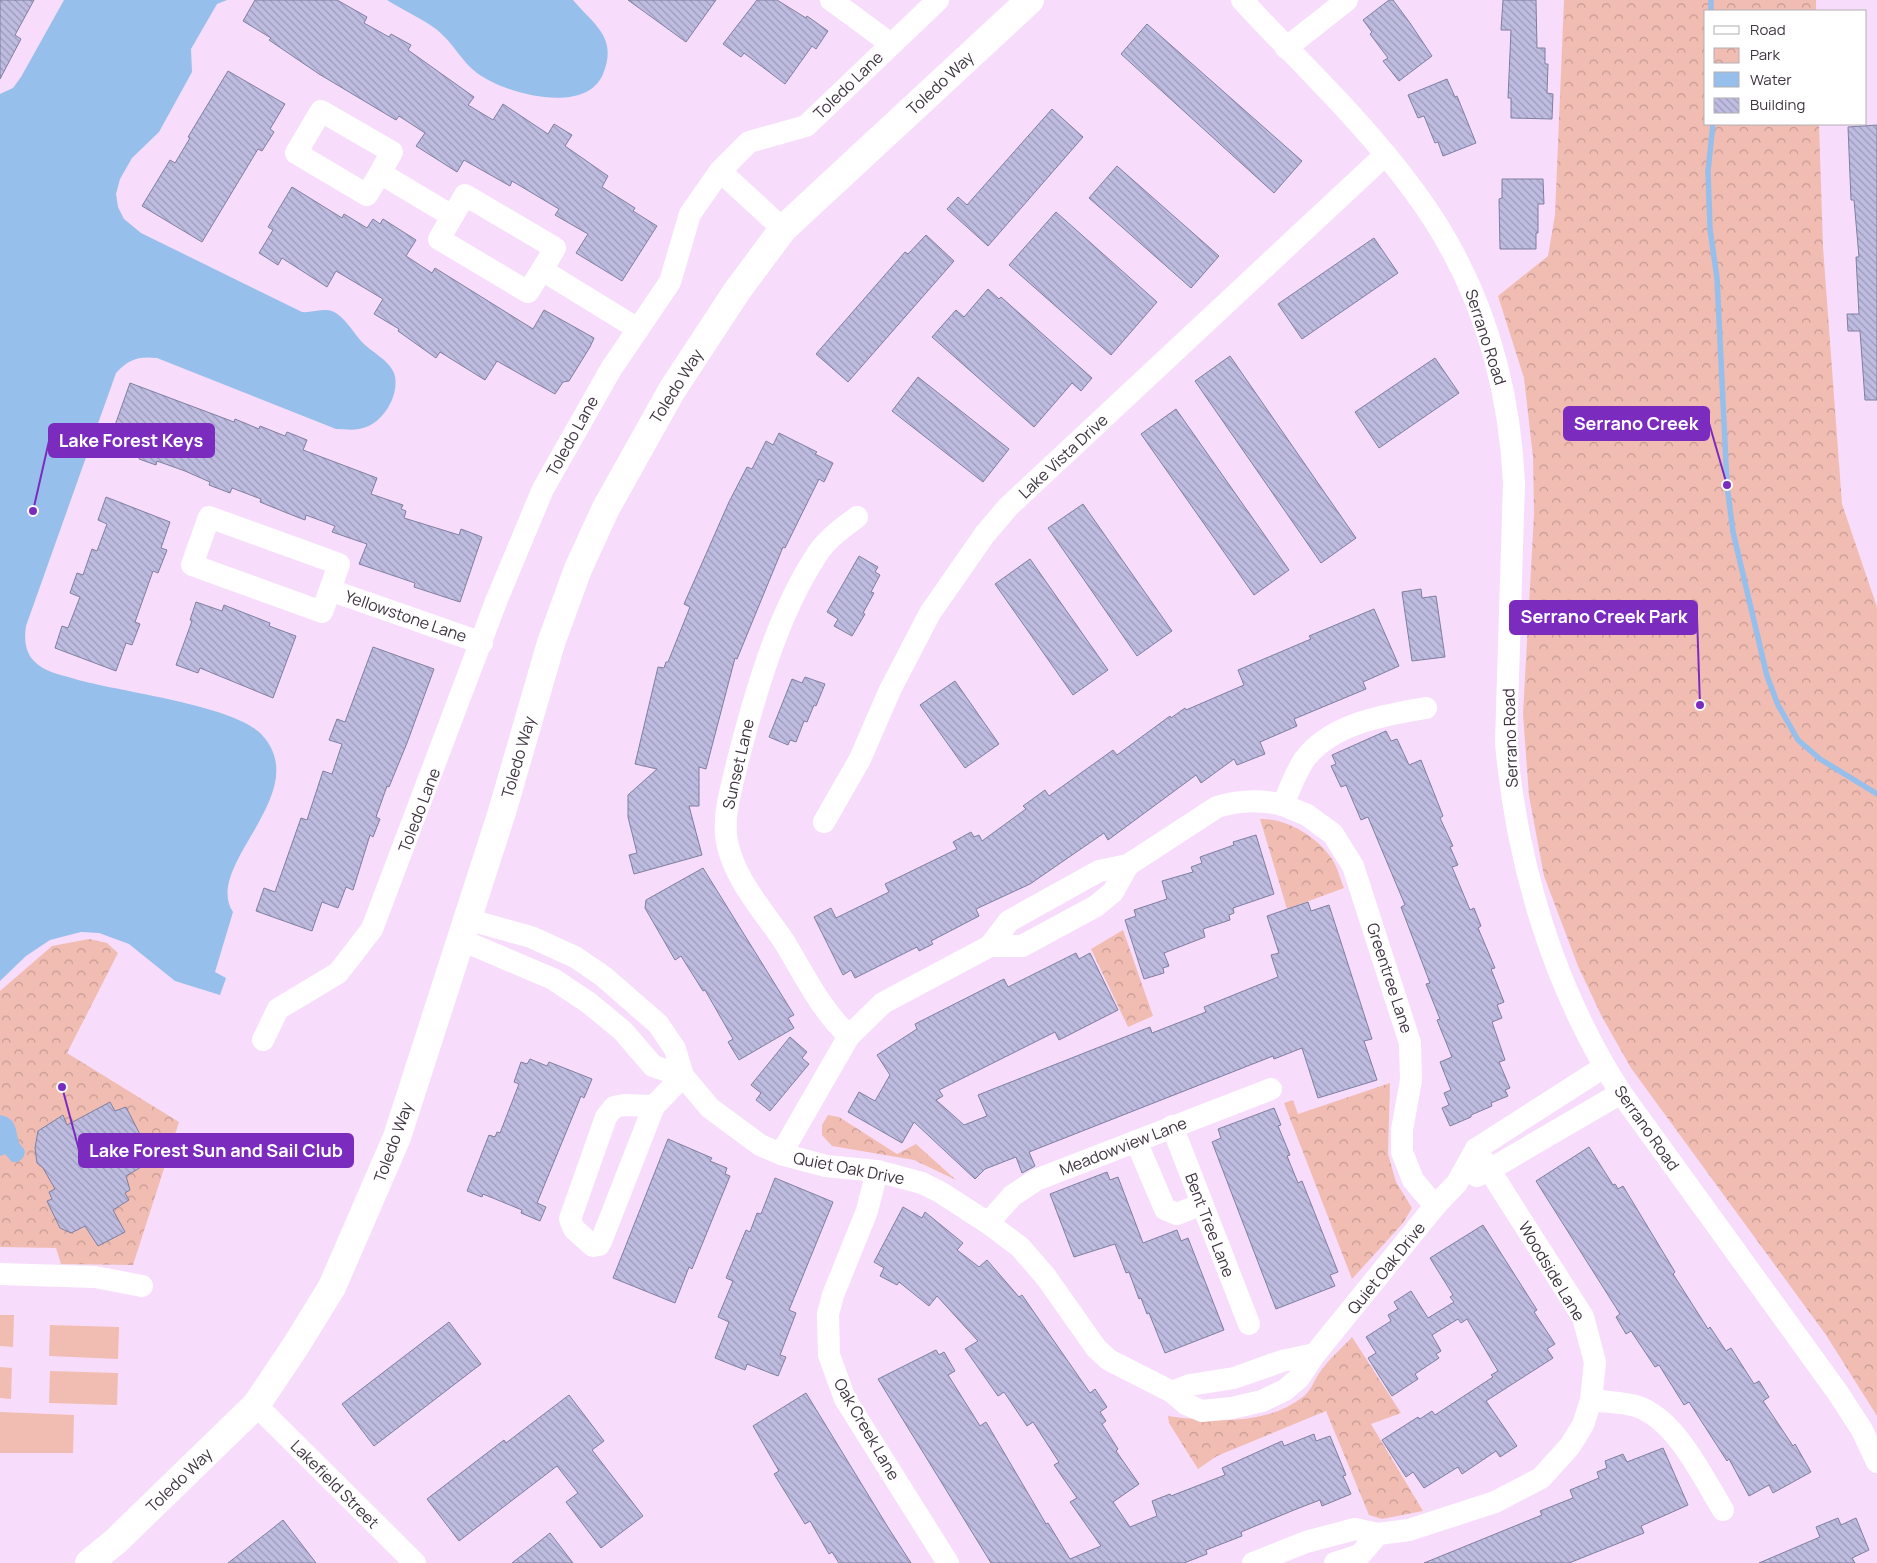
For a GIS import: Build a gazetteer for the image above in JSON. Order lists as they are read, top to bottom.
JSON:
{
  "streets": {
    "main road": ["Toledo Way"],
    "street": [
      "Toledo Lane",
      "Serrano Road",
      "Lake Vista Drive",
      "Yellowstone Lane",
      "Sunset Lane",
      "Greentree Lane",
      "Meadowview Lane",
      "Quiet Oak Drive",
      "Bent Tree Lane",
      "Woodside Lane",
      "Oak Creek Lane",
      "Lakefield Street"
    ]
  },
  "crossings": [
    ["Toledo Way", "Quiet Oak Drive"],
    ["Toledo Way", "Lakefield Street"],
    ["Toledo Lane", "Yellowstone Lane"],
    ["Serrano Road", "Lake Vista Drive"],
    ["Serrano Road", "Quiet Oak Drive"],
    ["Sunset Lane", "Greentree Lane"],
    ["Greentree Lane", "Quiet Oak Drive"],
    ["Meadowview Lane", "Quiet Oak Drive"],
    ["Meadowview Lane", "Bent Tree Lane"],
    ["Quiet Oak Drive", "Woodside Lane"],
    ["Quiet Oak Drive", "Oak Creek Lane"]
  ],
  "places": [
    "Serrano Creek",
    "Lake Forest Keys",
    "Serrano Creek Park",
    "Lake Forest Sun and Sail Club"
  ],
  "legend": [
    "Road",
    "Park",
    "Water",
    "Building"
  ]
}
